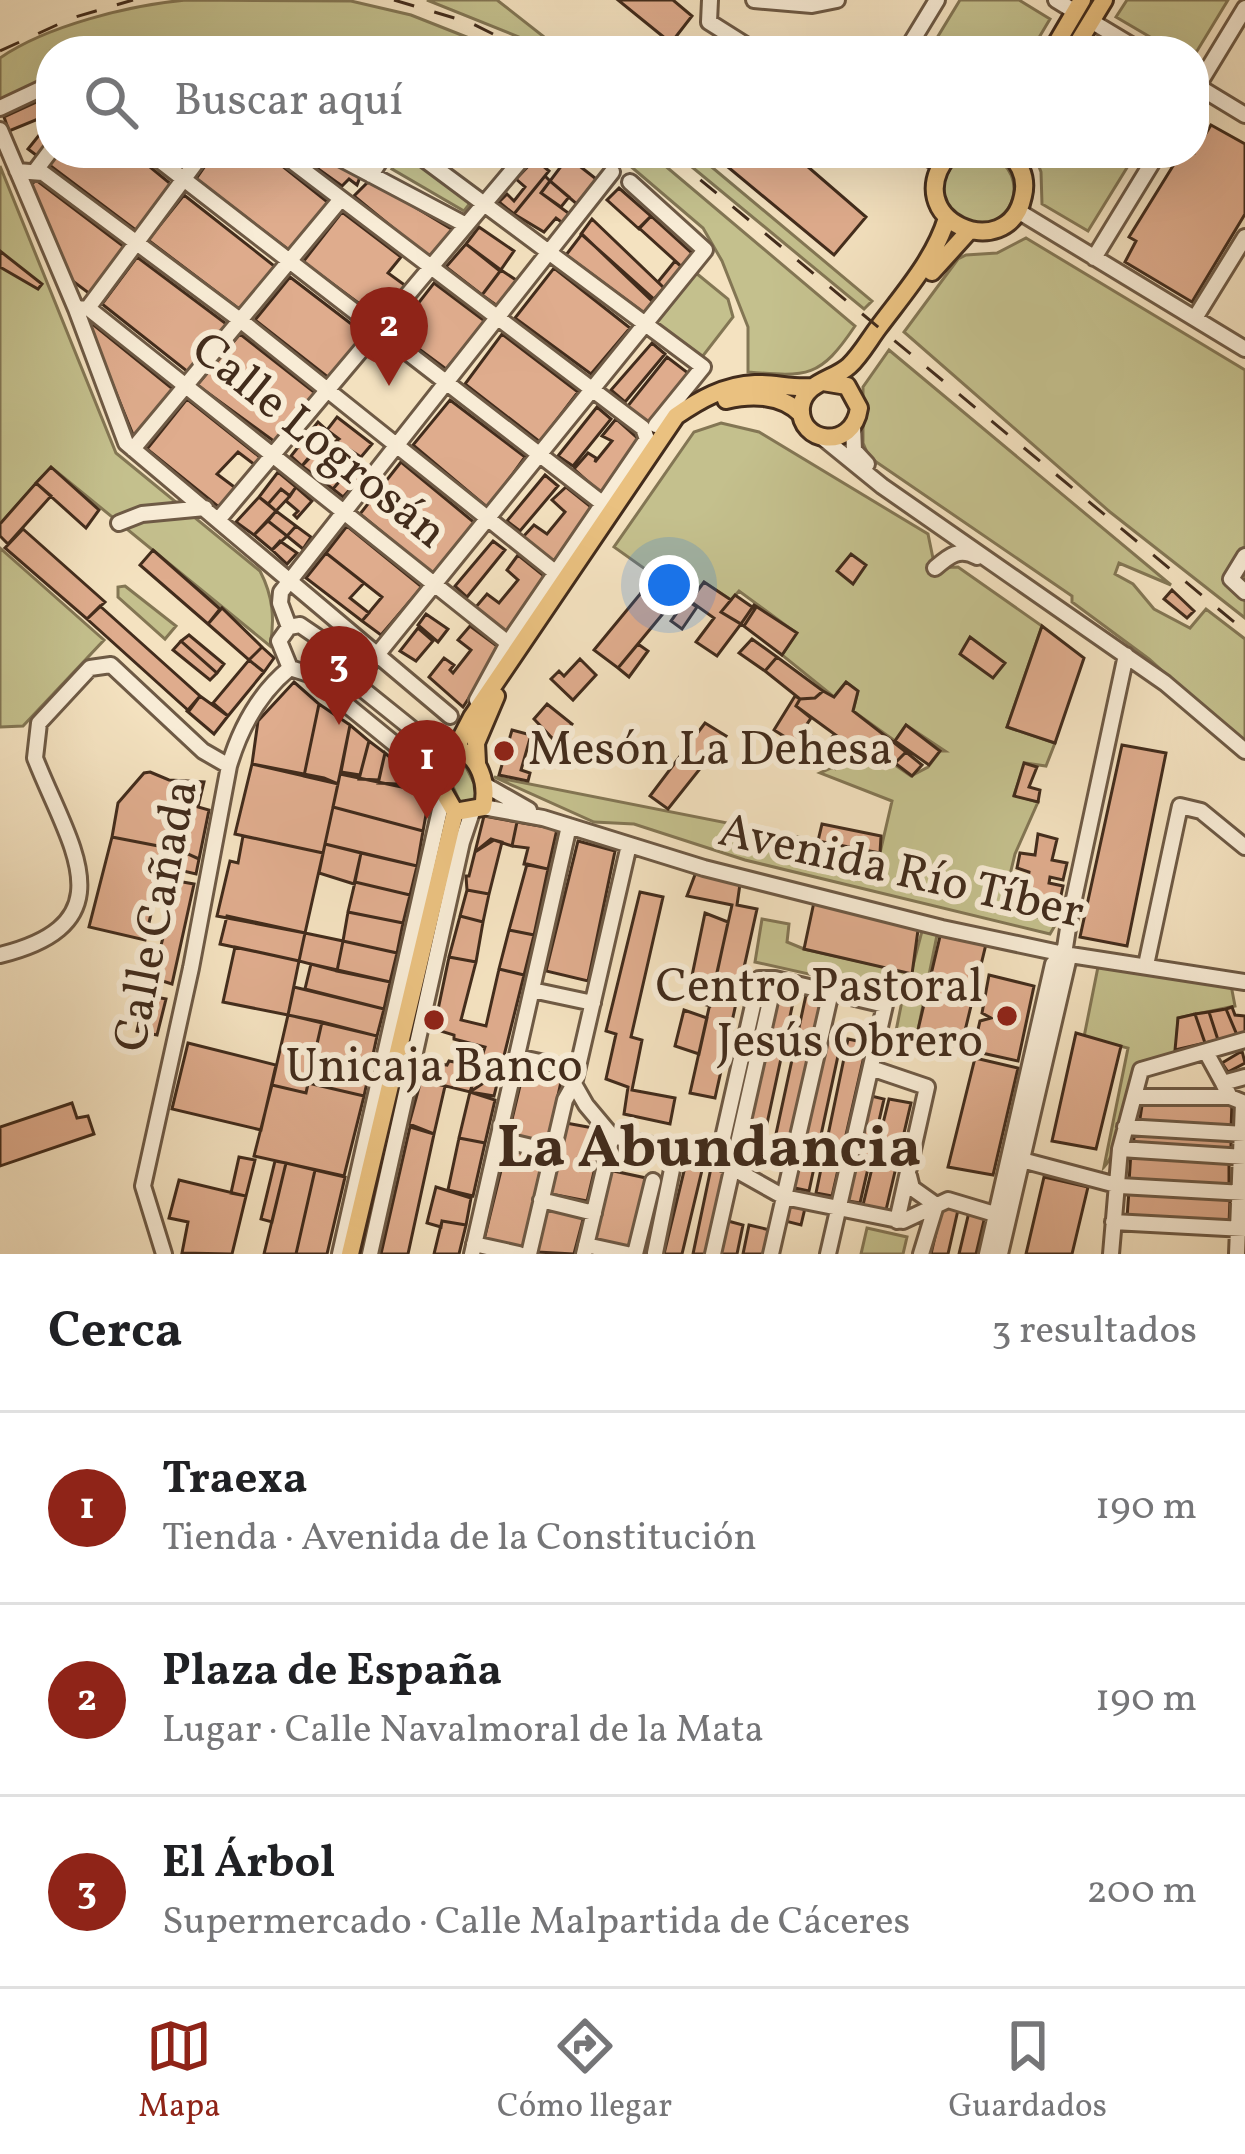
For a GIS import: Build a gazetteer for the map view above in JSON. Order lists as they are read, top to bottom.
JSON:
{
  "streets": {
    "street": ["Calle Logrosán", "Avenida Río Tíber", "Calle Cañada"]
  },
  "districts": ["La Abundancia"],
  "places": ["Mesón La Dehesa", "Centro Pastoral Jesús Obrero", "Unicaja Banco"],
  "page": {
    "search": "Buscar aquí",
    "pins": ["2", "3", "1"],
    "heading": ["Cerca", "3 resultados"],
    "list": [
      {
        "mark": "1",
        "name": "Traexa",
        "note": "Tienda · Avenida de la Constitución",
        "value": "190 m"
      },
      {
        "mark": "2",
        "name": "Plaza de España",
        "note": "Lugar · Calle Navalmoral de la Mata",
        "value": "190 m"
      },
      {
        "mark": "3",
        "name": "El Árbol",
        "note": "Supermercado · Calle Malpartida de Cáceres",
        "value": "200 m"
      }
    ],
    "nav": ["Mapa", "Cómo llegar", "Guardados"]
  }
}
